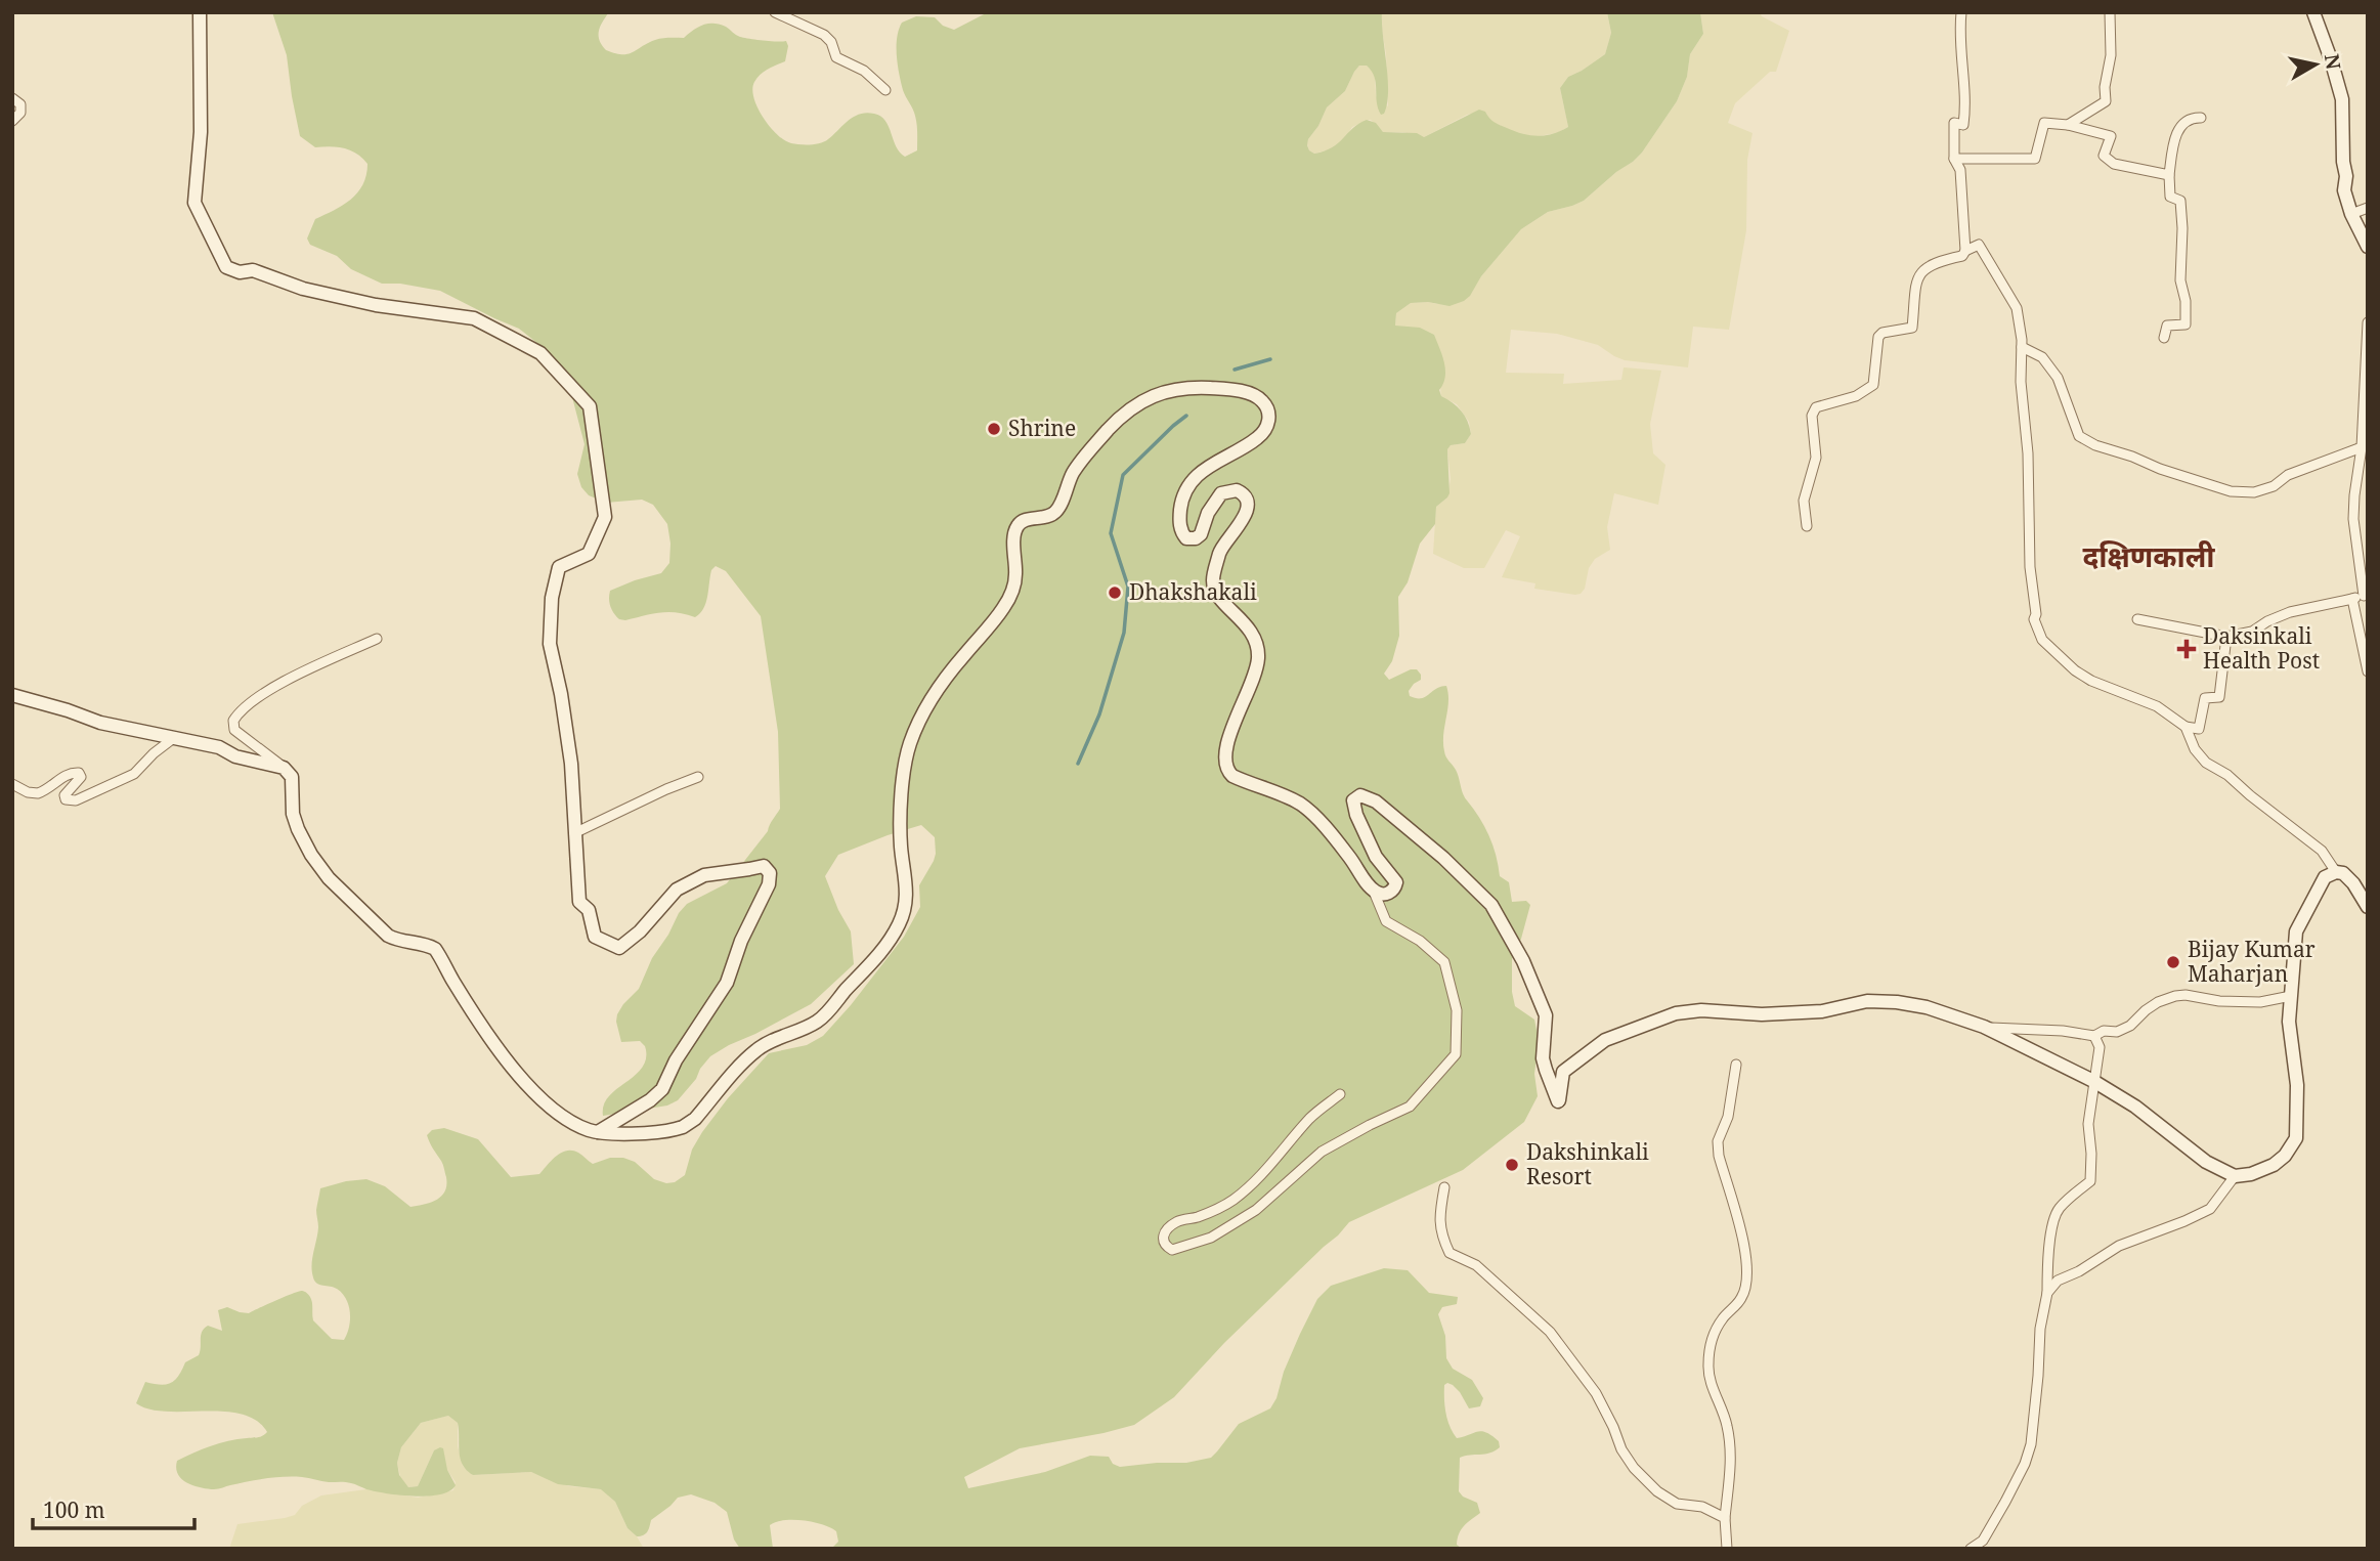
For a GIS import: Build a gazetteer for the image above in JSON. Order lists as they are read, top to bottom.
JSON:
{
  "districts": ["दक्षि‍णकाली"],
  "places": {
    "other": [
      "Shrine",
      "Dhakshakali",
      "Bijay Kumar Maharjan",
      "Dakshinkali Resort"
    ],
    "health": ["Daksinkali Health Post"]
  },
  "scale_bar": "100 m",
  "north": "right"
}
